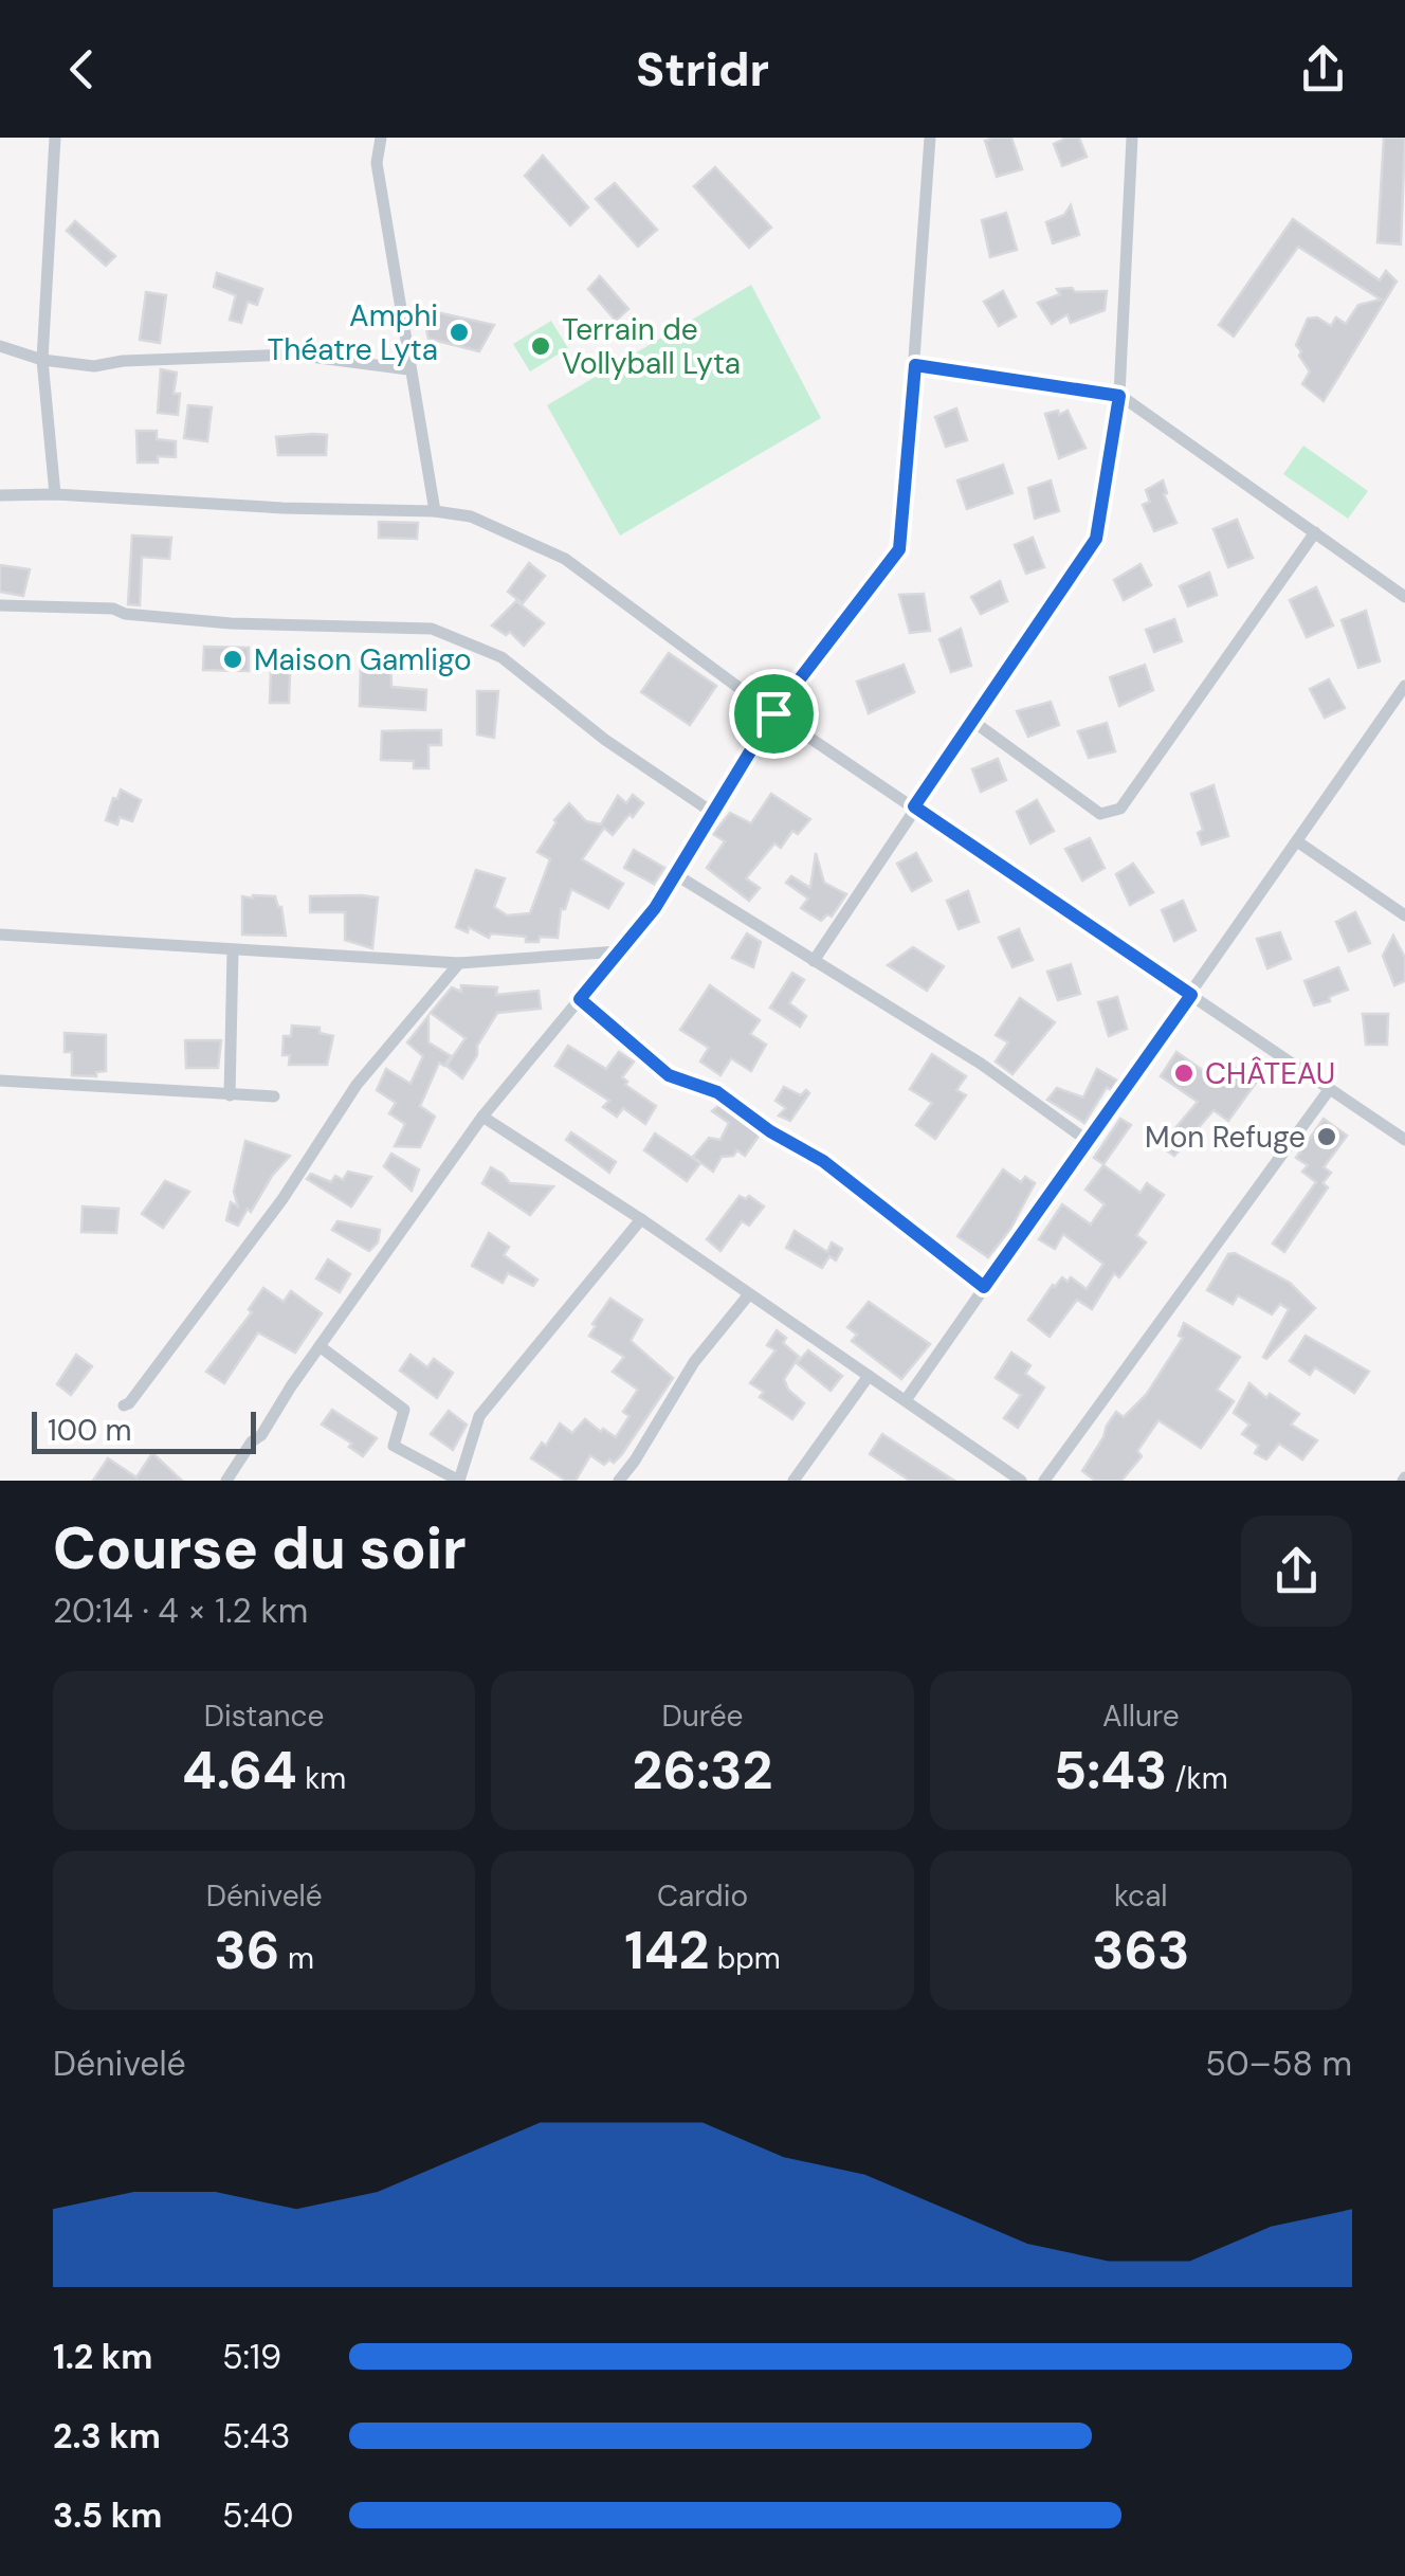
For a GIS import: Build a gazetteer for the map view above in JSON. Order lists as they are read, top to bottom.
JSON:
{
  "places": [
    "Amphi Théatre Lyta",
    "Terrain de Vollyball Lyta",
    "Maison Gamligo",
    "CHÂTEAU",
    "Mon Refuge"
  ],
  "scale_bar": "100 m",
  "page": {
    "header": "Stridr",
    "scale": "100 m",
    "heading": ["Course du soir", "20:14 · 4 × 1.2 km"],
    "stats": [
      ["Distance", "4.64 km"],
      ["Durée", "26:32"],
      ["Allure", "5:43 /km"],
      ["Dénivelé", "36 m"],
      ["Cardio", "142 bpm"],
      ["kcal", "363"]
    ],
    "chart": ["Dénivelé", "50–58 m"],
    "list": [
      {
        "name": "1.2 km",
        "note": "5:19"
      },
      {
        "name": "2.3 km",
        "note": "5:43"
      },
      {
        "name": "3.5 km",
        "note": "5:40"
      }
    ]
  }
}
